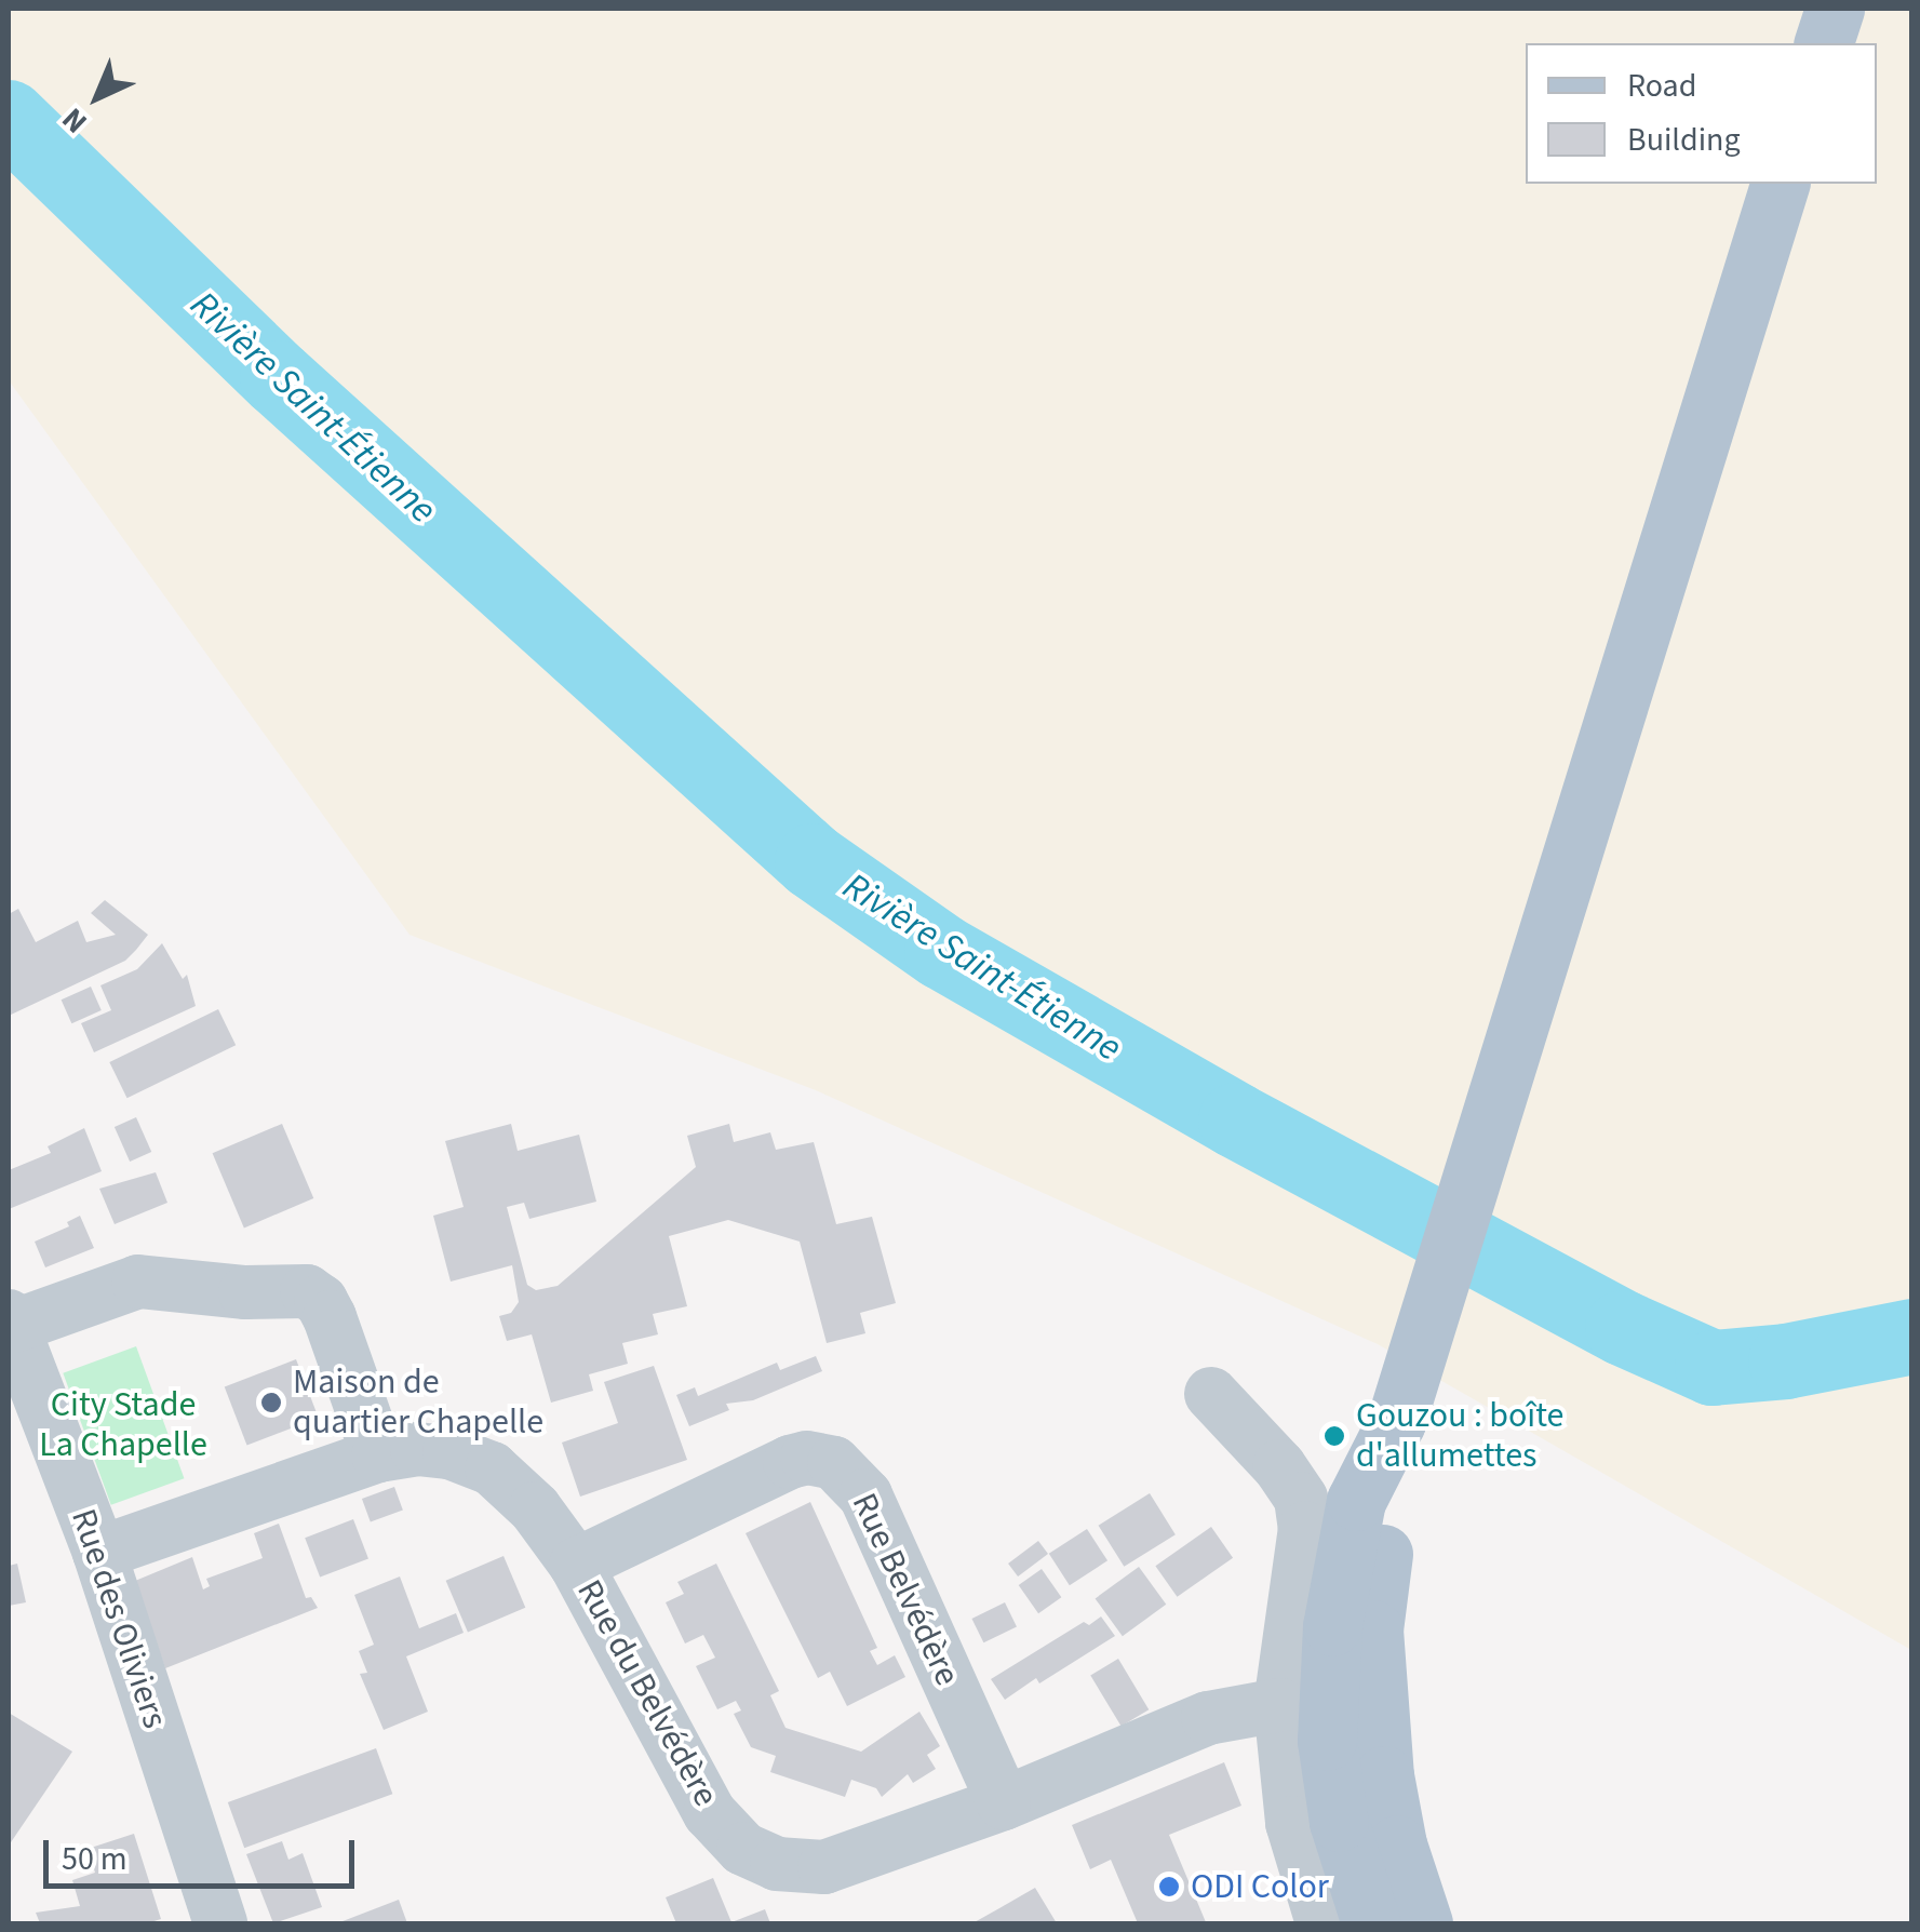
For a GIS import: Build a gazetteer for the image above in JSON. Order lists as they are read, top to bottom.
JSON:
{
  "streets": {
    "street": ["Rue Belvédère", "Rue des Oliviers", "Rue du Belvédère"]
  },
  "crossings": [
    ["Rue Belvédère", "Rue du Belvédère"],
    ["Rue des Oliviers", "Rue du Belvédère"]
  ],
  "water": ["Rivière Saint-Étienne"],
  "parks": ["City Stade La Chapelle"],
  "places": ["Maison de quartier Chapelle", "Gouzou : boîte d'allumettes", "ODI Color"],
  "legend": ["Road", "Building"],
  "scale_bar": "50 m",
  "north": "bottom left"
}
